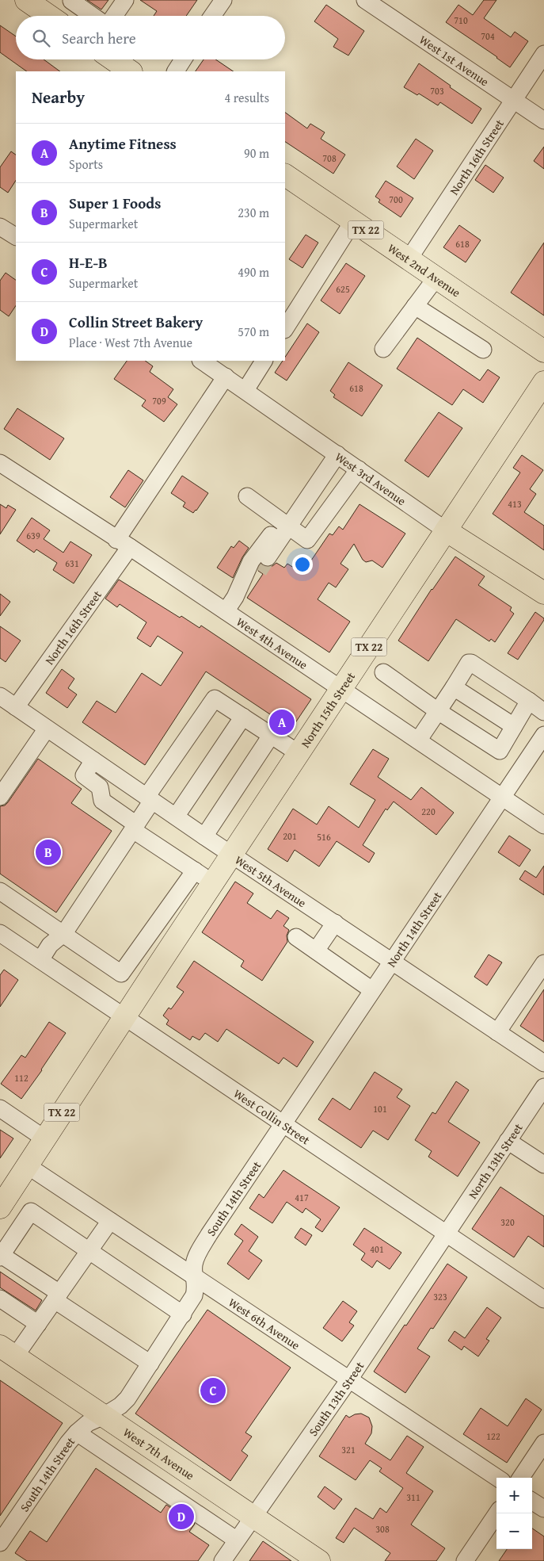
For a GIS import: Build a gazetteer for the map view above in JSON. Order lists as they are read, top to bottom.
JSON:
{
  "streets": {
    "main road": [
      "TX 22",
      "West 2nd Avenue",
      "West 3rd Avenue",
      "North 15th Street",
      "West 7th Avenue"
    ],
    "street": [
      "West 1st Avenue",
      "North 16th Street",
      "West 4th Avenue",
      "West 5th Avenue",
      "North 14th Street",
      "West Collin Street",
      "North 13th Street",
      "South 14th Street",
      "West 6th Avenue",
      "South 13th Street"
    ]
  },
  "crossings": [
    ["West 1st Avenue", "North 16th Street"],
    ["North 16th Street", "West 2nd Avenue"],
    ["North 16th Street", "West 3rd Avenue"],
    ["North 16th Street", "West 4th Avenue"],
    ["North 16th Street", "West 5th Avenue"],
    ["TX 22", "North 15th Street"],
    ["TX 22", "West Collin Street"],
    ["TX 22", "West 6th Avenue"],
    ["West 3rd Avenue", "North 15th Street"],
    ["West 4th Avenue", "North 15th Street"],
    ["West 4th Avenue", "North 14th Street"],
    ["North 15th Street", "West 5th Avenue"],
    ["North 15th Street", "West Collin Street"],
    ["West 5th Avenue", "North 14th Street"],
    ["North 14th Street", "West Collin Street"],
    ["North 14th Street", "South 14th Street"],
    ["West Collin Street", "North 13th Street"],
    ["West Collin Street", "South 14th Street"],
    ["West Collin Street", "South 13th Street"],
    ["North 13th Street", "South 13th Street"],
    ["South 14th Street", "West 6th Avenue"],
    ["South 14th Street", "West 7th Avenue"],
    ["West 6th Avenue", "South 13th Street"],
    ["South 13th Street", "West 7th Avenue"]
  ],
  "house_numbers": [
    "710",
    "704",
    "703",
    "708",
    "700",
    "618",
    "625",
    "618",
    "709",
    "413",
    "639",
    "631",
    "220",
    "201",
    "516",
    "112",
    "101",
    "417",
    "320",
    "401",
    "323",
    "122",
    "321",
    "311",
    "308"
  ],
  "page": {
    "search": "Search here",
    "heading": ["Nearby", "4 results"],
    "list": [
      {
        "mark": "A",
        "name": "Anytime Fitness",
        "note": "Sports",
        "value": "90 m"
      },
      {
        "mark": "B",
        "name": "Super 1 Foods",
        "note": "Supermarket",
        "value": "230 m"
      },
      {
        "mark": "C",
        "name": "H-E-B",
        "note": "Supermarket",
        "value": "490 m"
      },
      {
        "mark": "D",
        "name": "Collin Street Bakery",
        "note": "Place · West 7th Avenue",
        "value": "570 m"
      }
    ],
    "pins": [
      "A",
      "B",
      "C",
      "D"
    ],
    "map_buttons": ["+", "−"]
  }
}
